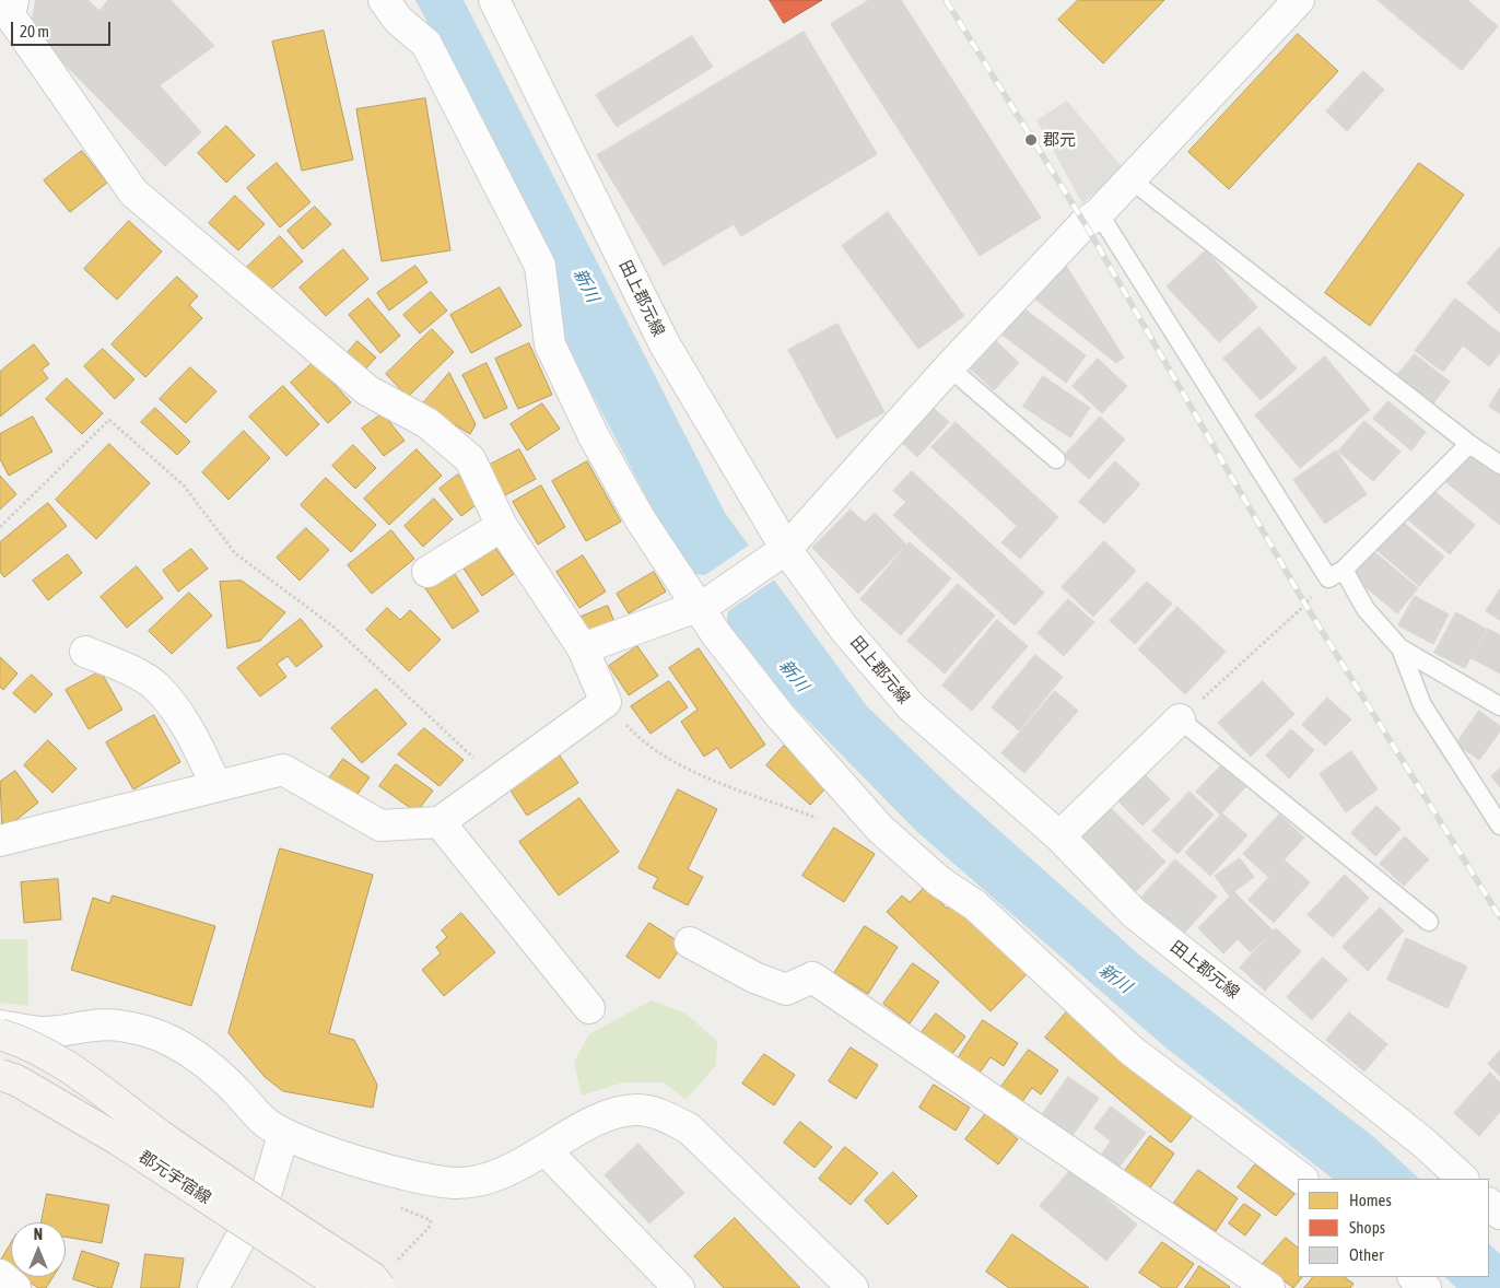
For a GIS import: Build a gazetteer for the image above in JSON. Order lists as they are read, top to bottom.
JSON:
{
  "streets": {
    "street": ["田上郡元線", "郡元宇宿線"]
  },
  "water": ["新川"],
  "places": ["郡元"],
  "legend": ["Homes", "Shops", "Other"],
  "scale_bar": "20 m",
  "north": "top"
}
